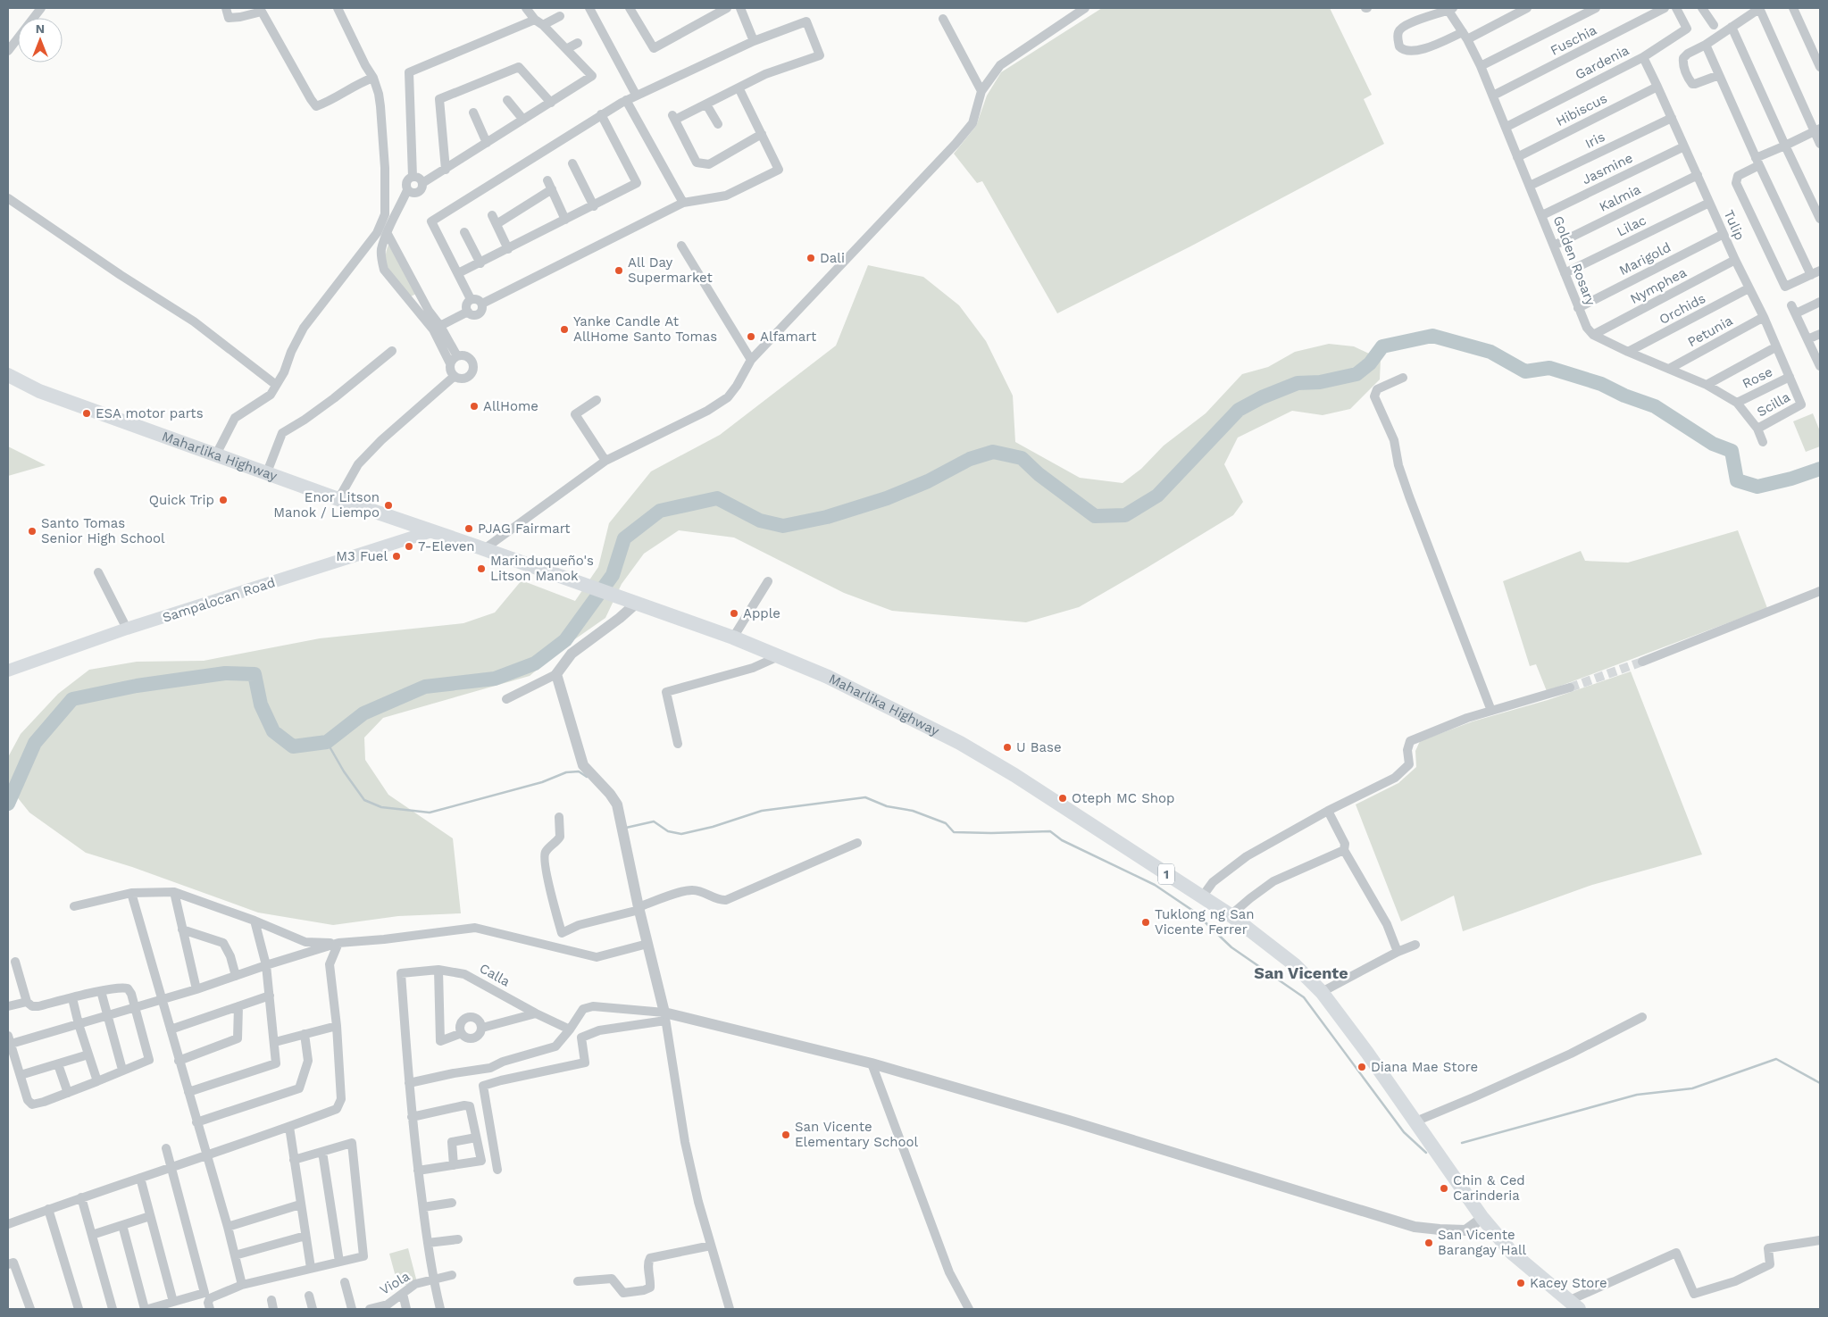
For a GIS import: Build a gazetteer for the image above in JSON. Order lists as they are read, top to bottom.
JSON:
{
  "streets": {
    "highway": ["Maharlika Highway", "1"],
    "main road": ["Sampalocan Road"],
    "street": [
      "Fuschia",
      "Gardenia",
      "Hibiscus",
      "Iris",
      "Jasmine",
      "Kalmia",
      "Tulip",
      "Lilac",
      "Marigold",
      "Golden Rosary",
      "Nymphea",
      "Orchids",
      "Petunia",
      "Rose",
      "Scilla",
      "Calla",
      "Viola"
    ]
  },
  "crossings": [
    ["Fuschia", "Golden Rosary"],
    ["Gardenia", "Tulip"],
    ["Gardenia", "Golden Rosary"],
    ["Hibiscus", "Tulip"],
    ["Hibiscus", "Golden Rosary"],
    ["Iris", "Tulip"],
    ["Iris", "Golden Rosary"],
    ["Jasmine", "Tulip"],
    ["Jasmine", "Golden Rosary"],
    ["Kalmia", "Tulip"],
    ["Kalmia", "Golden Rosary"],
    ["Tulip", "Lilac"],
    ["Tulip", "Marigold"],
    ["Tulip", "Nymphea"],
    ["Tulip", "Orchids"],
    ["Tulip", "Petunia"],
    ["Tulip", "Rose"],
    ["Tulip", "Scilla"],
    ["Lilac", "Golden Rosary"],
    ["Marigold", "Golden Rosary"],
    ["Golden Rosary", "Nymphea"],
    ["Maharlika Highway", "Sampalocan Road"]
  ],
  "districts": ["San Vicente"],
  "places": [
    "Dali",
    "All Day Supermarket",
    "Yanke Candle At AllHome Santo Tomas",
    "Alfamart",
    "AllHome",
    "ESA motor parts",
    "Quick Trip",
    "Enor Litson Manok / Liempo",
    "PJAG Fairmart",
    "Santo Tomas Senior High School",
    "7-Eleven",
    "M3 Fuel",
    "Marinduqueño's Litson Manok",
    "Apple",
    "U Base",
    "Oteph MC Shop",
    "Tuklong ng San Vicente Ferrer",
    "Diana Mae Store",
    "San Vicente Elementary School",
    "Chin & Ced Carinderia",
    "San Vicente Barangay Hall",
    "Kacey Store"
  ],
  "north": "top"
}
